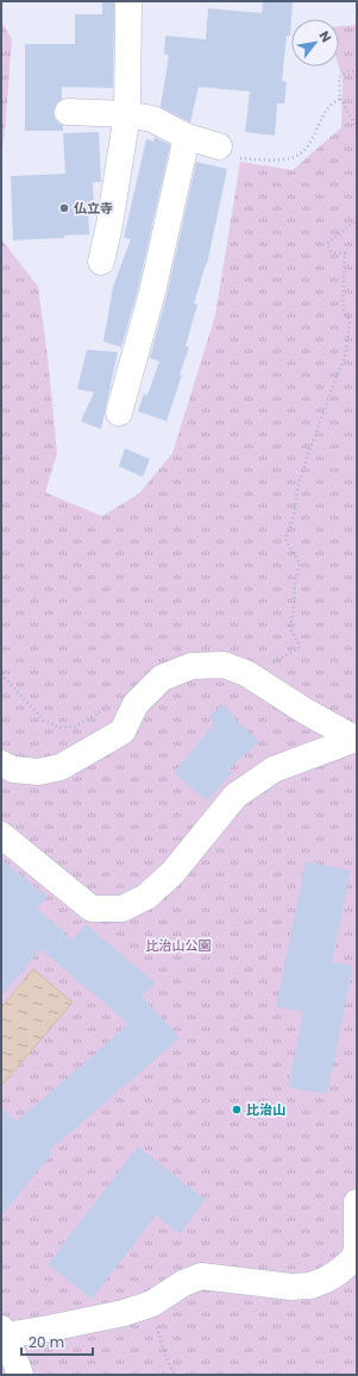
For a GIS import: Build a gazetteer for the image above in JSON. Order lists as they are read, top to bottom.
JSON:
{
  "parks": ["比治山公園"],
  "places": ["仏立寺", "比治山"],
  "scale_bar": "20 m",
  "north": "top right"
}
